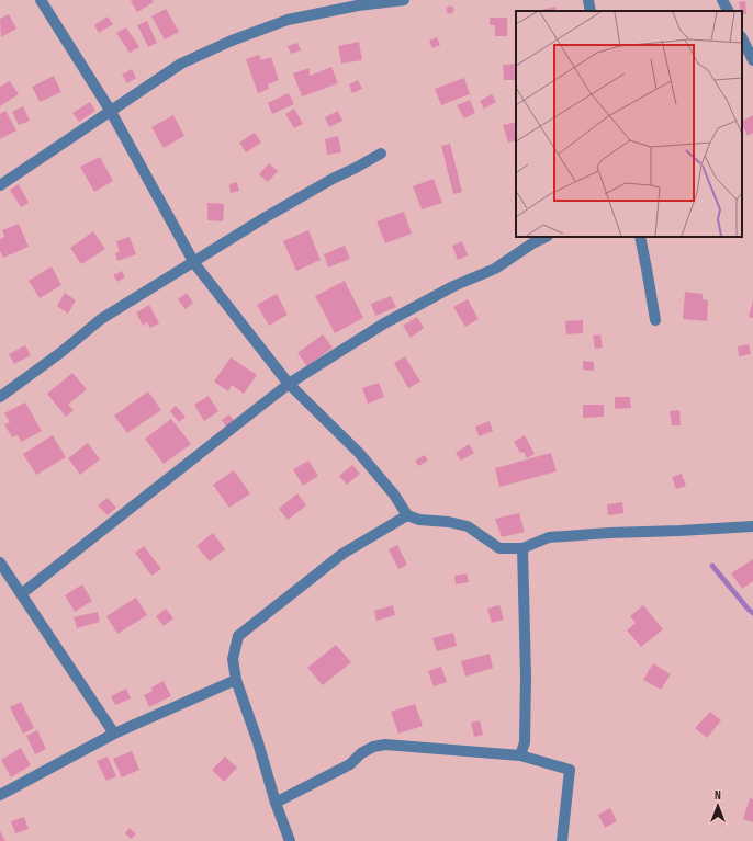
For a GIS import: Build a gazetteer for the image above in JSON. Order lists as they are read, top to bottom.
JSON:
{
  "north": "top"
}
